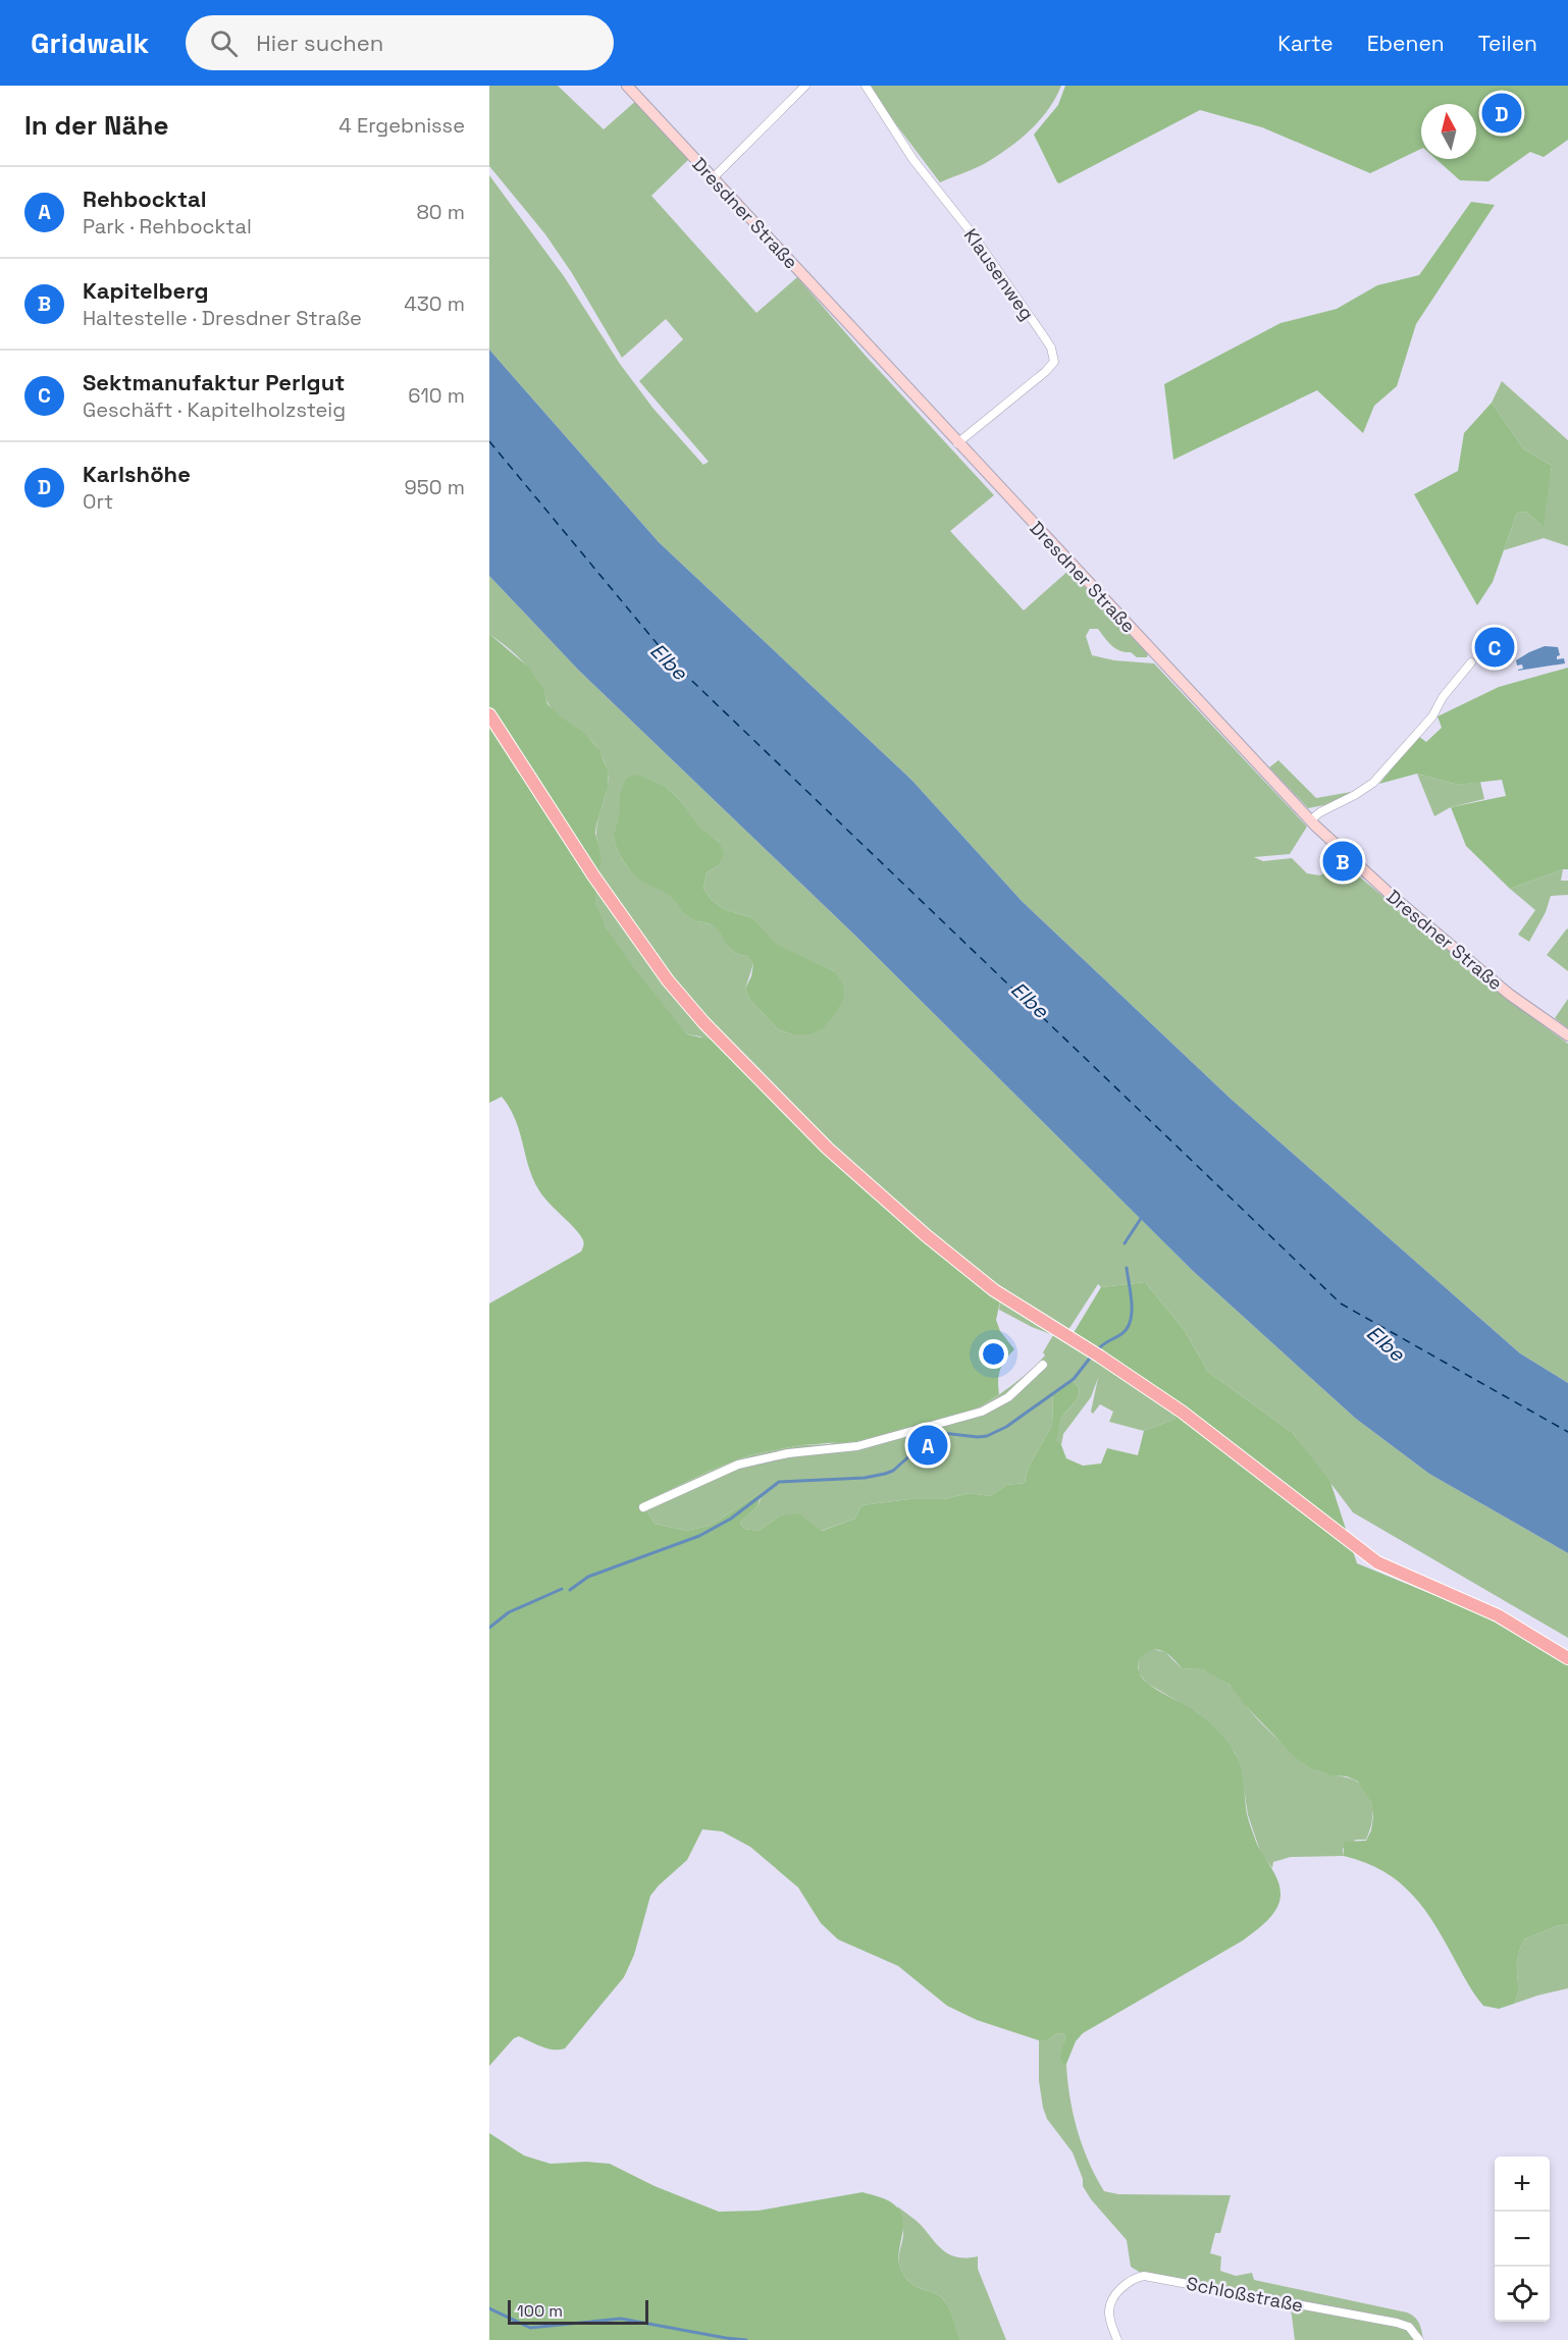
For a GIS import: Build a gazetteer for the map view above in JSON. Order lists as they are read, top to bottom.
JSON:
{
  "streets": {
    "main road": ["Dresdner Straße"],
    "street": ["Klausenweg", "Schloßstraße"]
  },
  "crossings": [
    ["Dresdner Straße", "Klausenweg"]
  ],
  "water": ["Elbe"],
  "scale_bar": "100 m",
  "north": "top",
  "page": {
    "header": "Gridwalk",
    "search": "Hier suchen",
    "nav": ["Karte", "Ebenen", "Teilen"],
    "heading": ["In der Nähe", "4 Ergebnisse"],
    "pins": [
      "D",
      "C",
      "B",
      "A"
    ],
    "list": [
      {
        "mark": "A",
        "name": "Rehbocktal",
        "note": "Park · Rehbocktal",
        "value": "80 m"
      },
      {
        "mark": "B",
        "name": "Kapitelberg",
        "note": "Haltestelle · Dresdner Straße",
        "value": "430 m"
      },
      {
        "mark": "C",
        "name": "Sektmanufaktur Perlgut",
        "note": "Geschäft · Kapitelholzsteig",
        "value": "610 m"
      },
      {
        "mark": "D",
        "name": "Karlshöhe",
        "note": "Ort",
        "value": "950 m"
      }
    ],
    "map_buttons": ["+", "−"],
    "scale": "100 m"
  }
}
